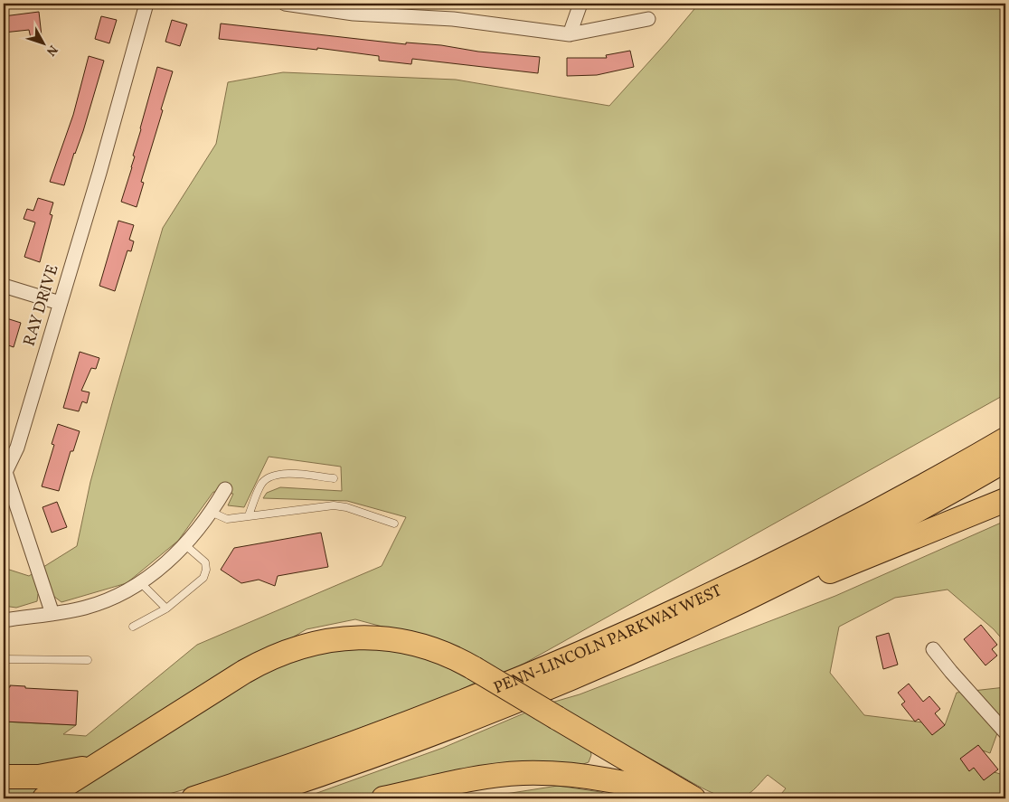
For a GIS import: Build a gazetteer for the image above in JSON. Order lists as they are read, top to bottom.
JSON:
{
  "streets": {
    "highway": ["PENN-LINCOLN PARKWAY WEST"],
    "street": ["RAY DRIVE"]
  },
  "north": "bottom right"
}
